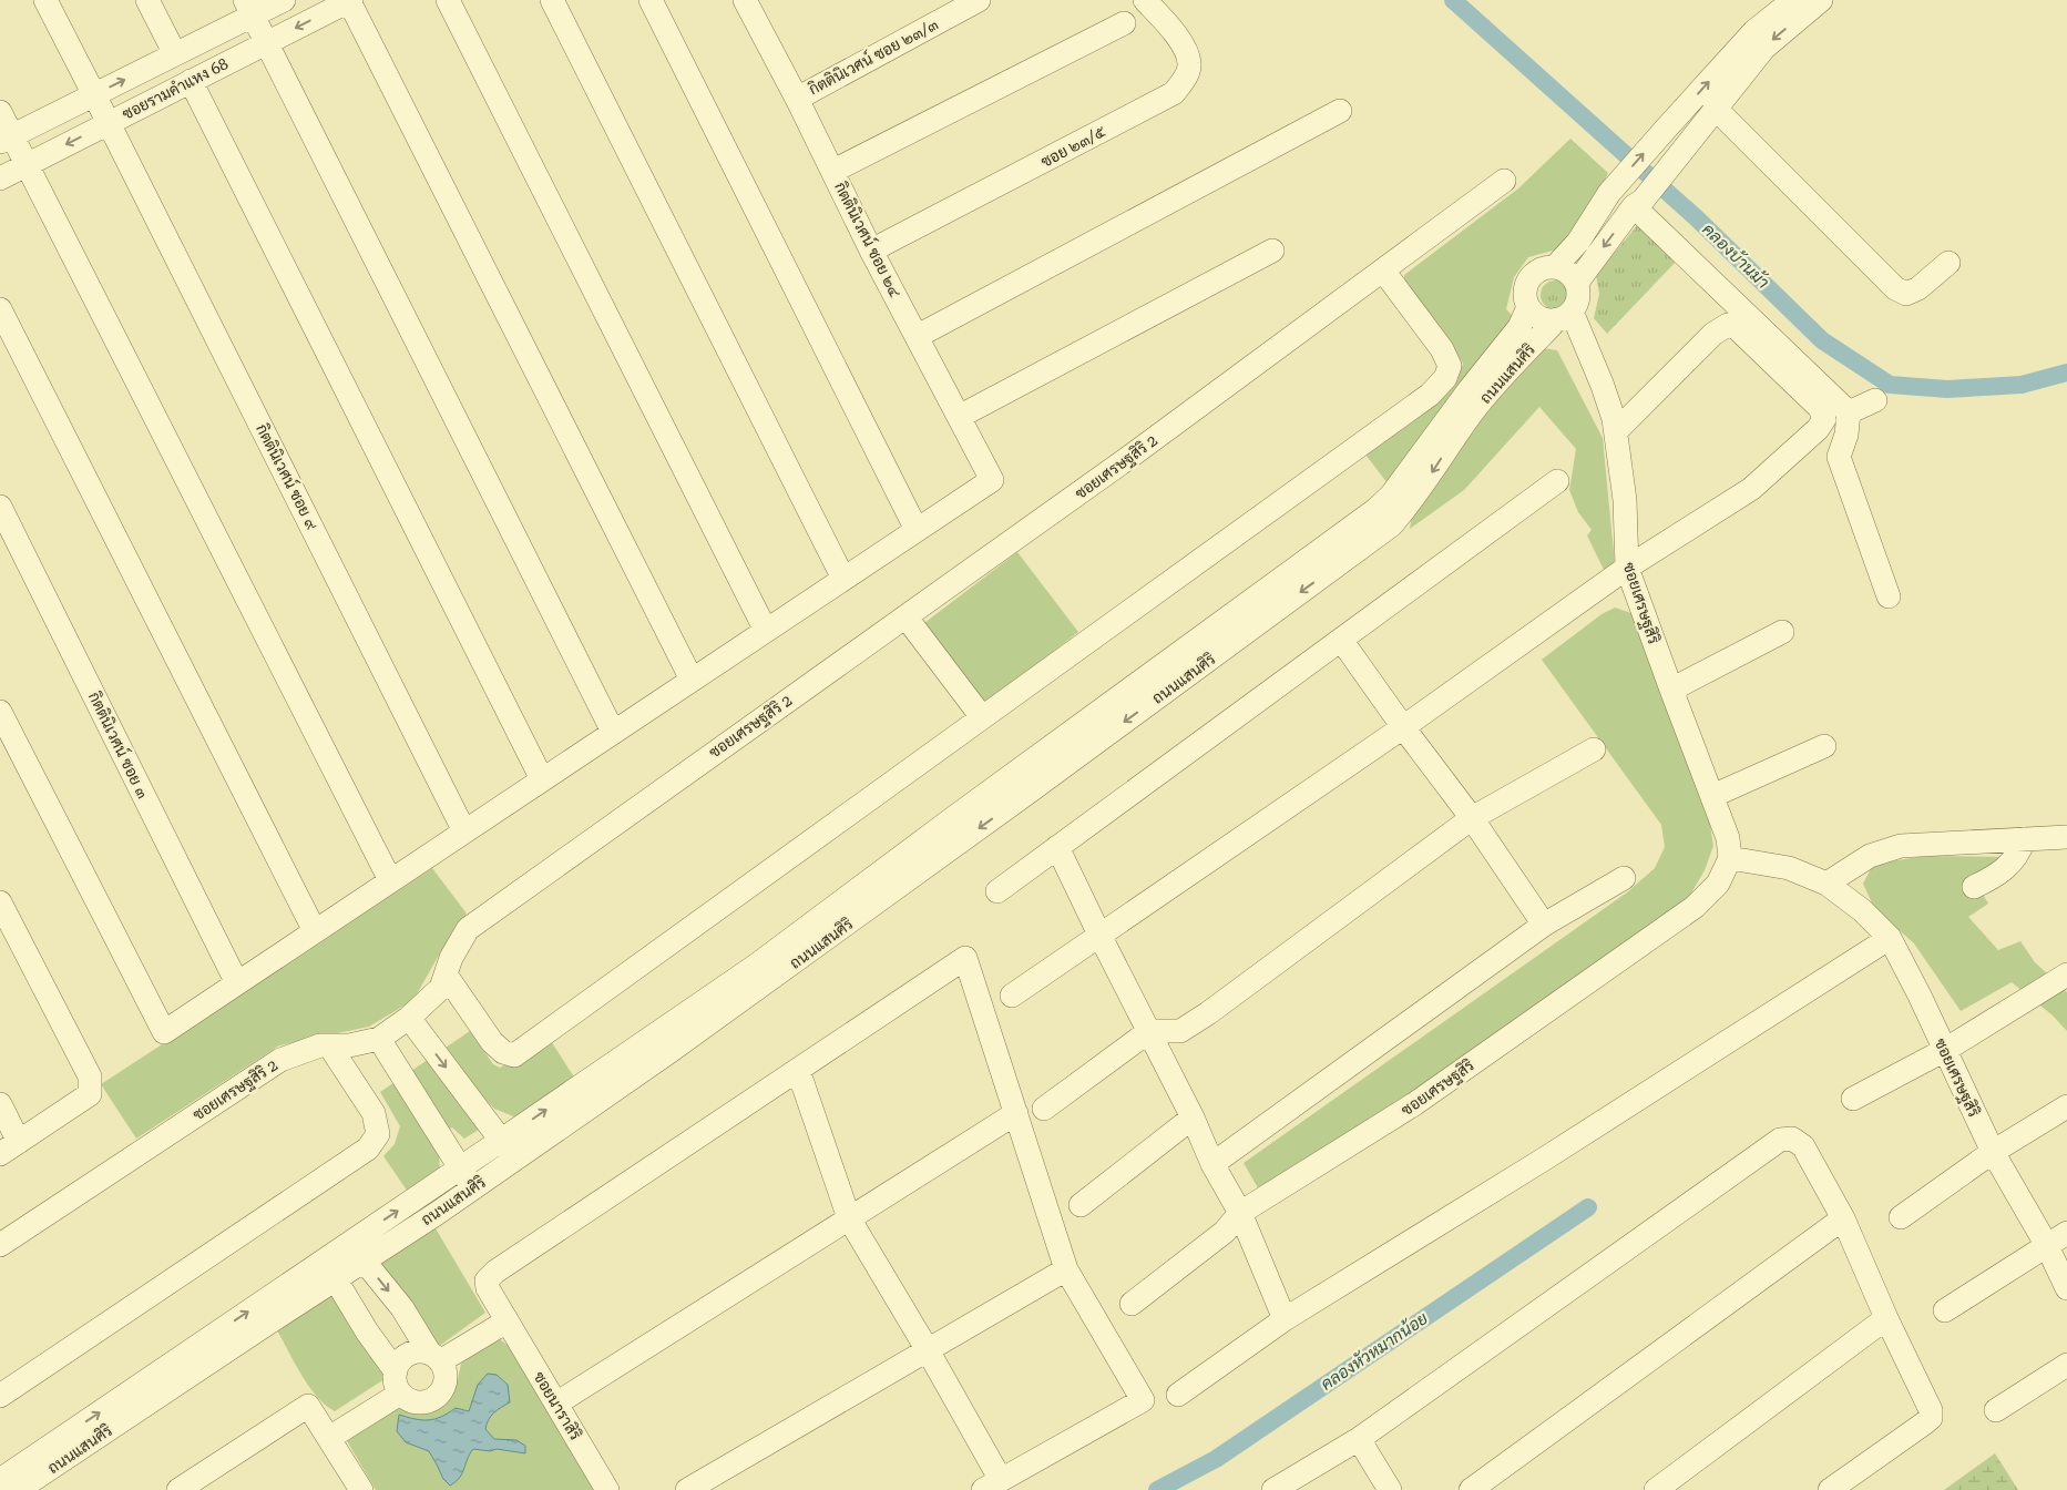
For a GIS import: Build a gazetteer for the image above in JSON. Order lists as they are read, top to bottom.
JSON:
{
  "streets": {
    "street": [
      "กิตตินิเวศน์ ซอย ๒๓/๓",
      "ซอยรามคำแหง 68",
      "ซอย ๒๓/๕",
      "กิตตินิเวศน์ ซอย ๒๔",
      "ถนนแสนศิริ",
      "ซอยเศรษฐสิริ 2",
      "กิตตินิเวศน์ ซอย ๙",
      "ซอยเศรษฐสิริ",
      "กิตตินิเวศน์ ซอย ๓",
      "ซอยนาราสิริ"
    ]
  },
  "crossings": [
    ["กิตตินิเวศน์ ซอย ๒๓/๓", "กิตตินิเวศน์ ซอย ๒๔"],
    ["ซอยรามคำแหง 68", "กิตตินิเวศน์ ซอย ๙"],
    ["ซอย ๒๓/๕", "กิตตินิเวศน์ ซอย ๒๔"],
    ["ถนนแสนศิริ", "ซอยเศรษฐสิริ"]
  ],
  "water": ["คลองบ้านม้า", "คลองหัวหมากน้อย"]
}
